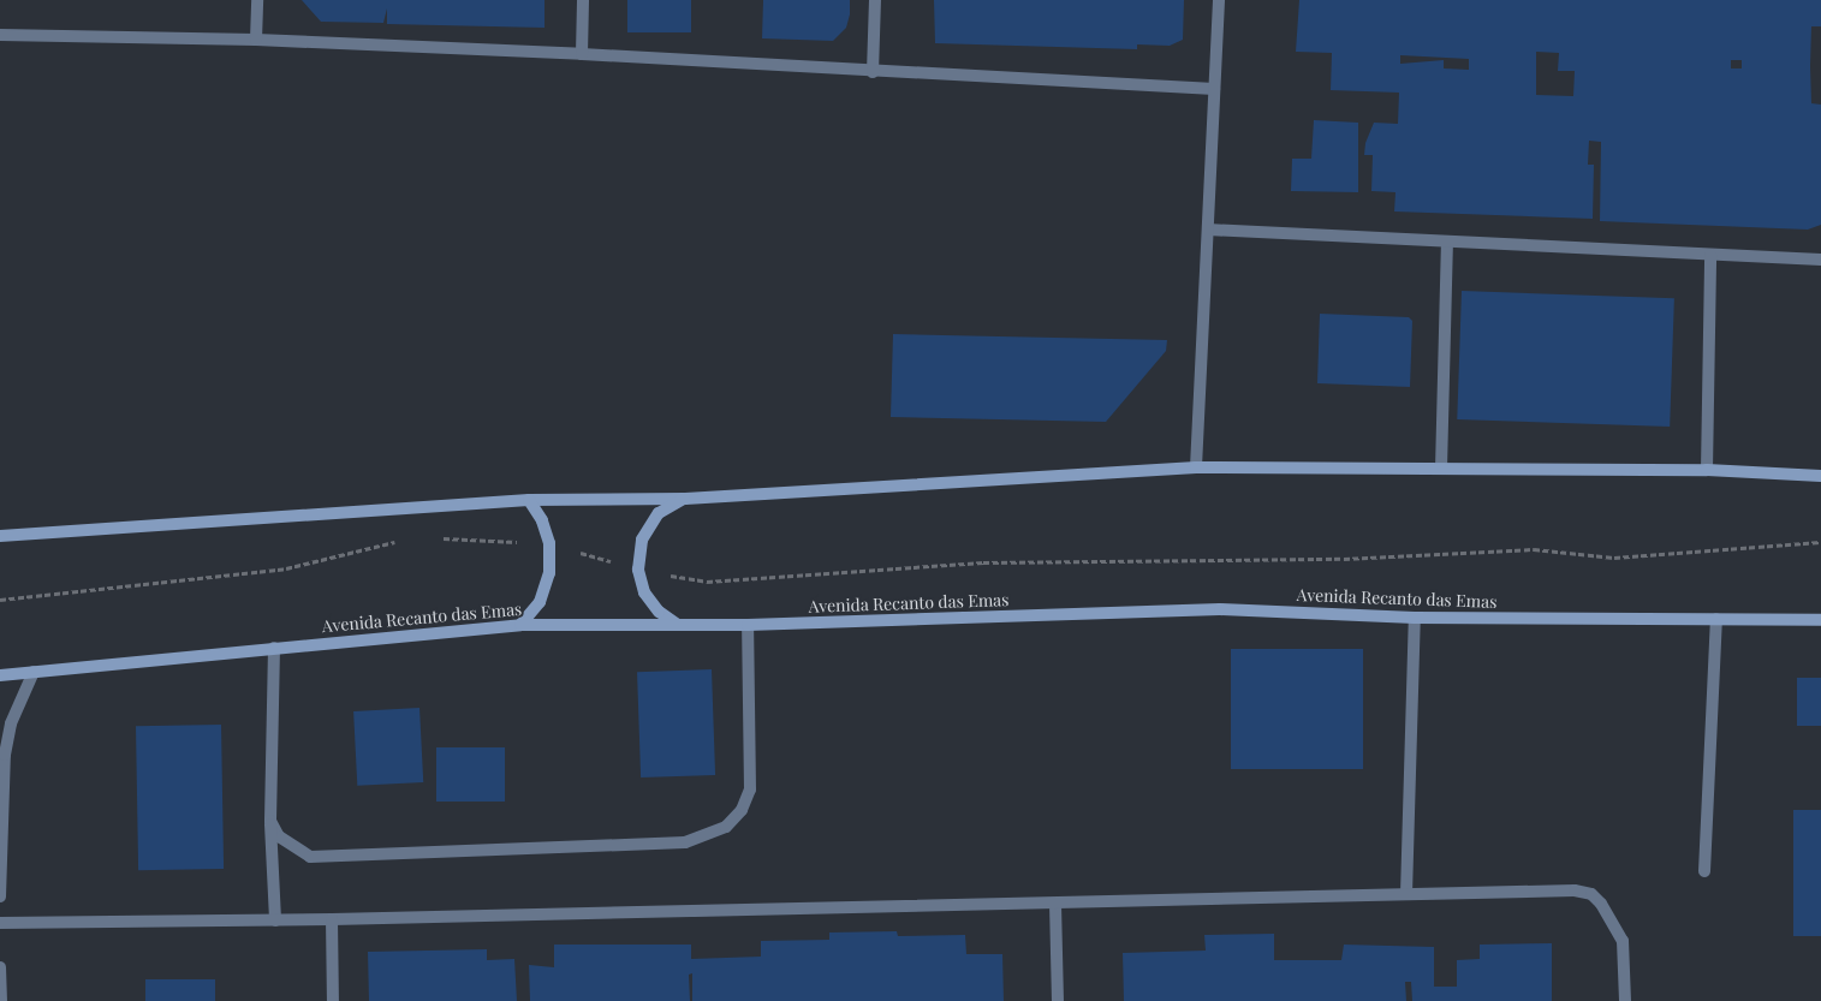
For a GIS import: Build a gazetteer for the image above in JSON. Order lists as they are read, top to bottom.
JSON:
{
  "streets": {
    "main road": ["Avenida Recanto das Emas"]
  }
}
